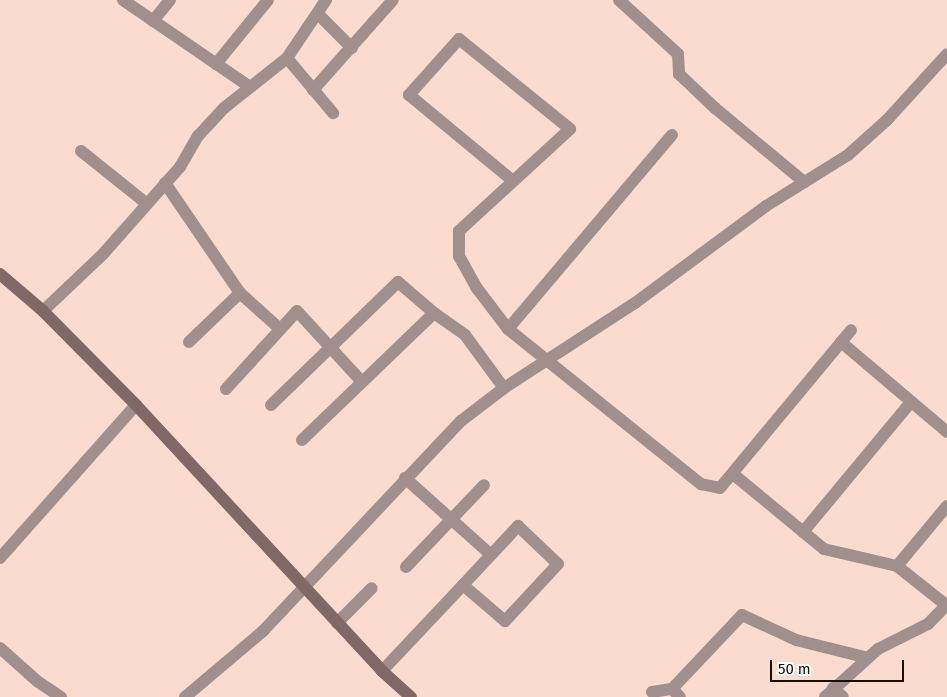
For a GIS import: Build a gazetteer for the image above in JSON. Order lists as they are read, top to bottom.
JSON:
{
  "scale_bar": "50 m"
}
